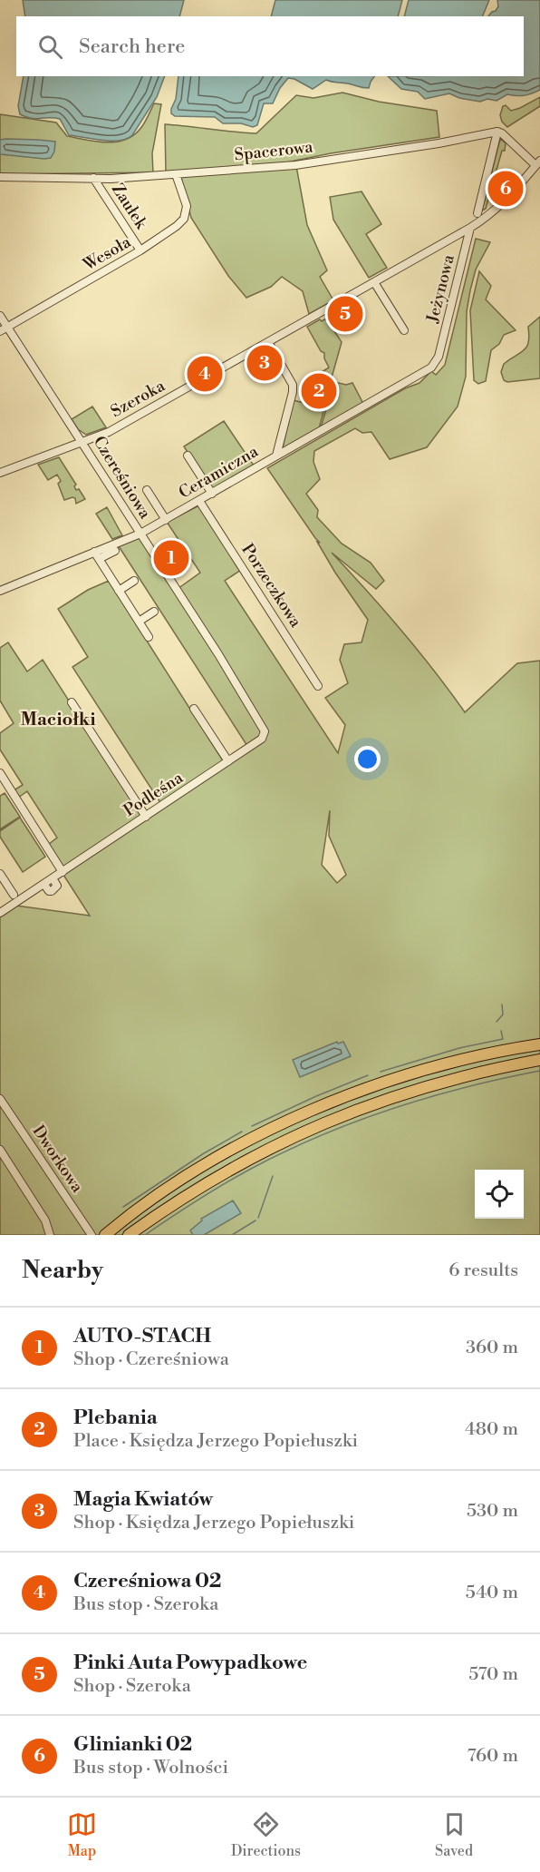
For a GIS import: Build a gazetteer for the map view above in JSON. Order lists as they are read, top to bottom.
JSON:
{
  "streets": {
    "street": [
      "Spacerowa",
      "Zaułek",
      "Wesoła",
      "Jeżynowa",
      "Szeroka",
      "Ceramiczna",
      "Czereśniowa",
      "Porzeczkowa",
      "Podleśna",
      "Dworkowa"
    ]
  },
  "crossings": [
    ["Spacerowa", "Zaułek"],
    ["Spacerowa", "Wesoła"],
    ["Zaułek", "Wesoła"],
    ["Wesoła", "Czereśniowa"],
    ["Jeżynowa", "Szeroka"],
    ["Jeżynowa", "Ceramiczna"],
    ["Szeroka", "Czereśniowa"],
    ["Ceramiczna", "Czereśniowa"],
    ["Ceramiczna", "Porzeczkowa"],
    ["Czereśniowa", "Podleśna"]
  ],
  "districts": ["Maciołki"],
  "page": {
    "search": "Search here",
    "pins": [
      "6",
      "5",
      "3",
      "4",
      "2",
      "1"
    ],
    "heading": ["Nearby", "6 results"],
    "list": [
      {
        "mark": "1",
        "name": "AUTO-STACH",
        "note": "Shop · Czereśniowa",
        "value": "360 m"
      },
      {
        "mark": "2",
        "name": "Plebania",
        "note": "Place · Księdza Jerzego Popiełuszki",
        "value": "480 m"
      },
      {
        "mark": "3",
        "name": "Magia Kwiatów",
        "note": "Shop · Księdza Jerzego Popiełuszki",
        "value": "530 m"
      },
      {
        "mark": "4",
        "name": "Czereśniowa 02",
        "note": "Bus stop · Szeroka",
        "value": "540 m"
      },
      {
        "mark": "5",
        "name": "Pinki Auta Powypadkowe",
        "note": "Shop · Szeroka",
        "value": "570 m"
      },
      {
        "mark": "6",
        "name": "Glinianki 02",
        "note": "Bus stop · Wolności",
        "value": "760 m"
      }
    ],
    "nav": ["Map", "Directions", "Saved"]
  }
}
